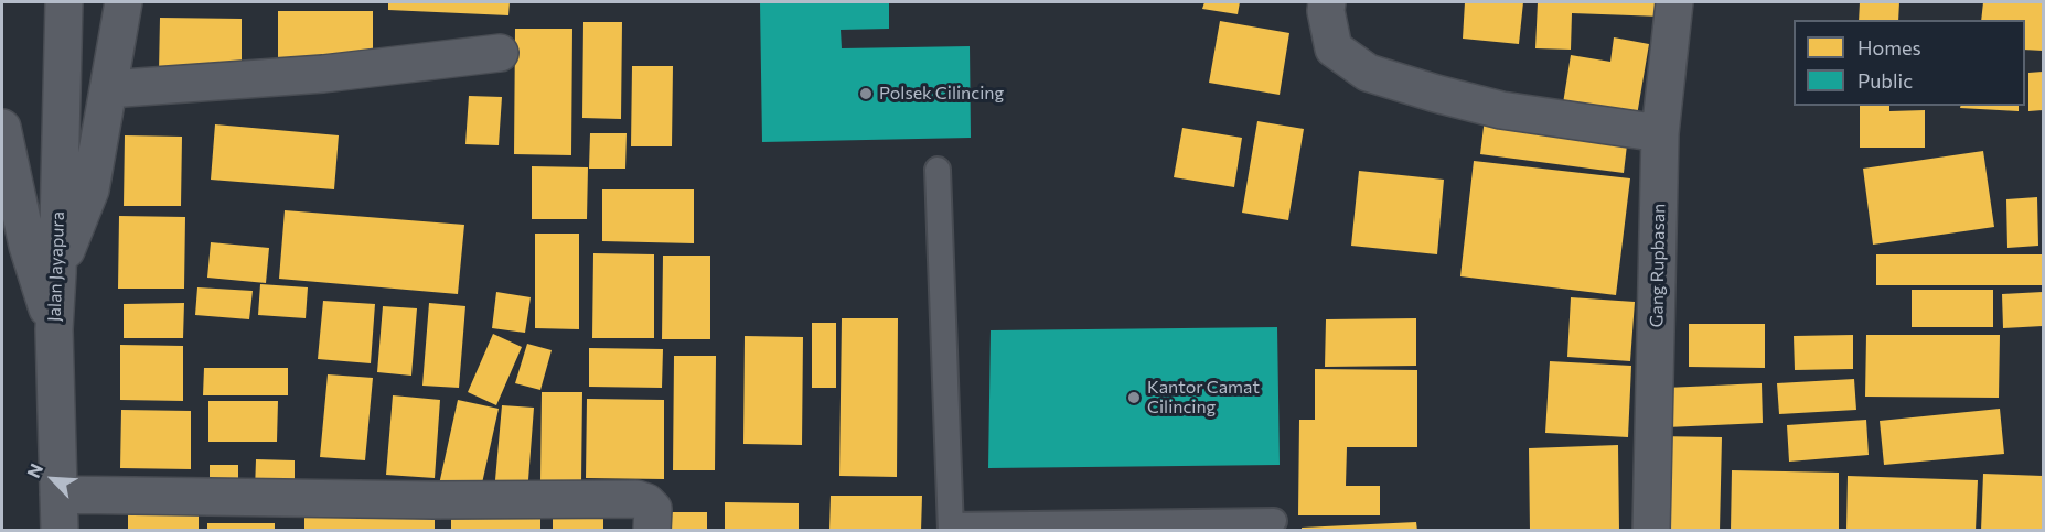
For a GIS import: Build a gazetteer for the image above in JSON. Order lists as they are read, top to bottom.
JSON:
{
  "streets": {
    "street": ["Gang Rupbasan", "Jalan Jayapura"]
  },
  "places": ["Polsek Cilincing", "Kantor Camat Cilincing"],
  "legend": ["Homes", "Public"],
  "north": "top left"
}
